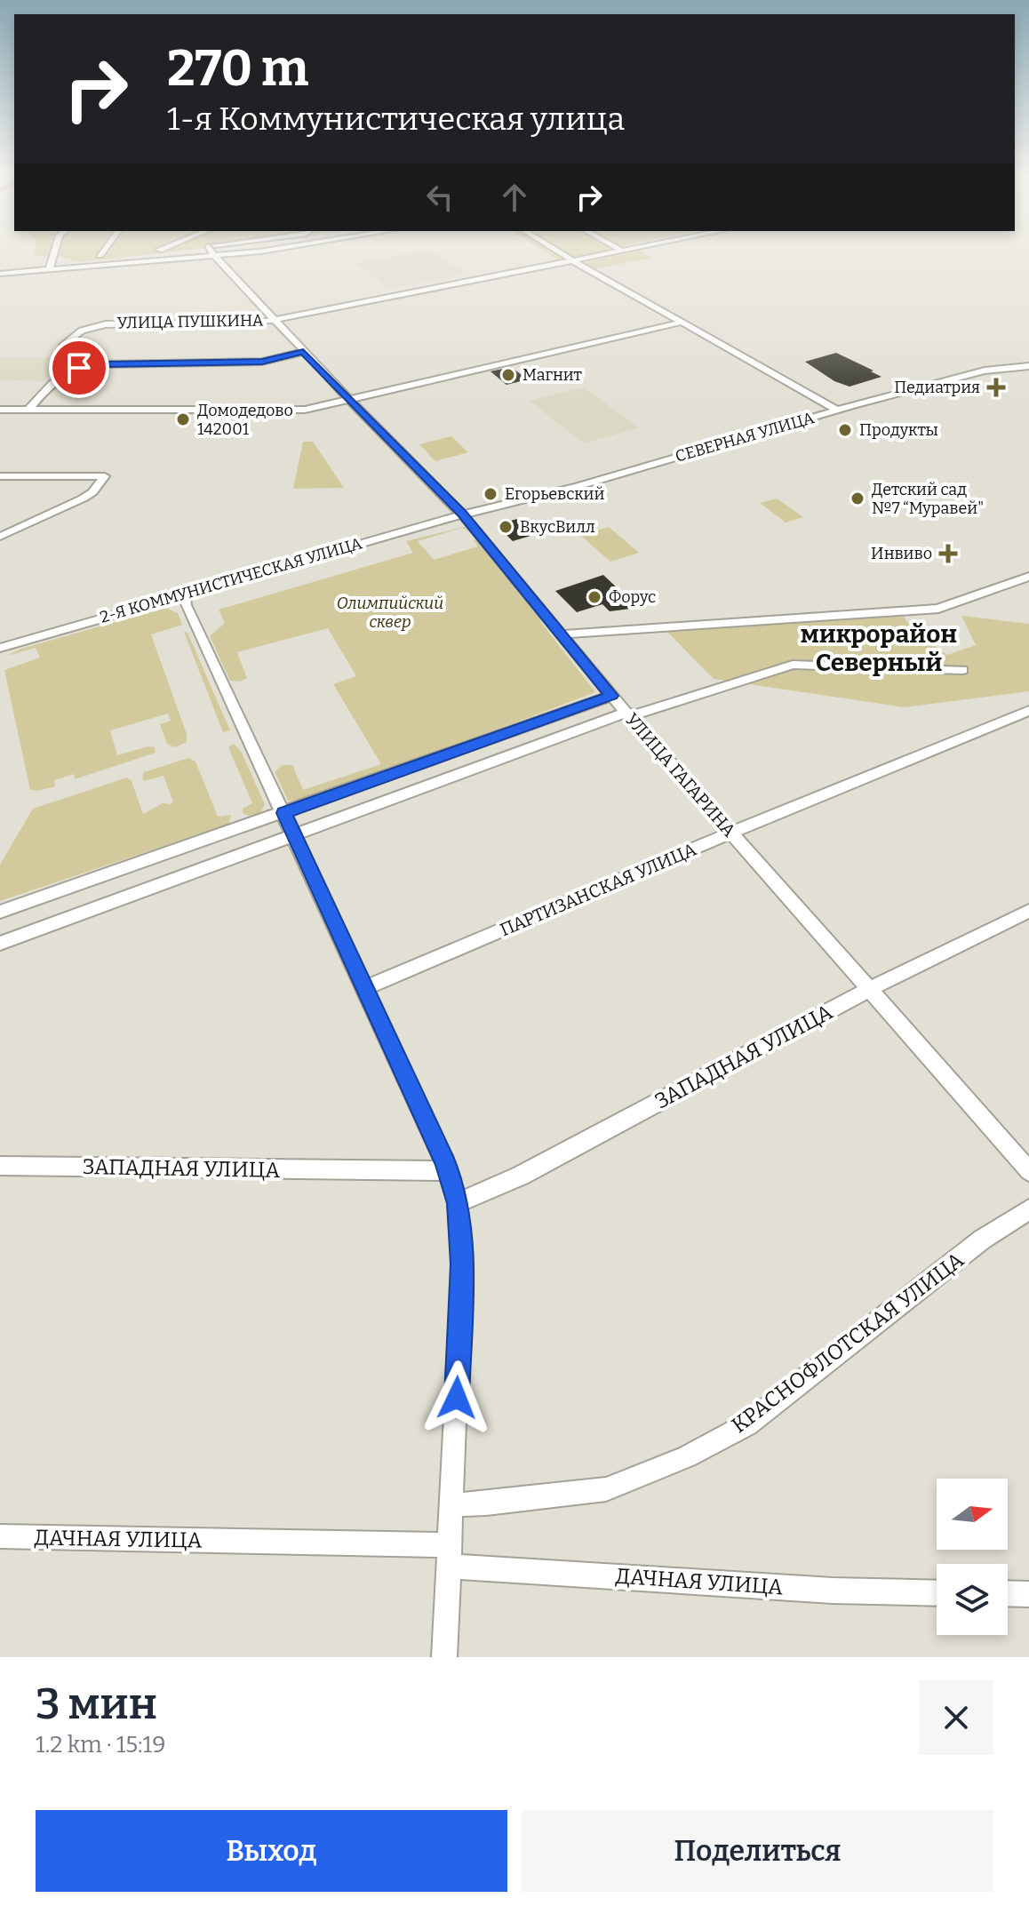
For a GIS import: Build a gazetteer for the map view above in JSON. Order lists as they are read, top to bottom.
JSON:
{
  "streets": {
    "street": [
      "УЛИЦА ПУШКИНА",
      "СЕВЕРНАЯ УЛИЦА",
      "2-Я КОММУНИСТИЧЕСКАЯ УЛИЦА",
      "УЛИЦА ГАГАРИНА",
      "ПАРТИЗАНСКАЯ УЛИЦА",
      "ЗАПАДНАЯ УЛИЦА",
      "КРАСНОФЛОТСКАЯ УЛИЦА",
      "ДАЧНАЯ УЛИЦА"
    ]
  },
  "crossings": [
    ["УЛИЦА ПУШКИНА", "УЛИЦА ГАГАРИНА"],
    ["СЕВЕРНАЯ УЛИЦА", "2-Я КОММУНИСТИЧЕСКАЯ УЛИЦА"],
    ["СЕВЕРНАЯ УЛИЦА", "УЛИЦА ГАГАРИНА"],
    ["2-Я КОММУНИСТИЧЕСКАЯ УЛИЦА", "УЛИЦА ГАГАРИНА"],
    ["УЛИЦА ГАГАРИНА", "ПАРТИЗАНСКАЯ УЛИЦА"],
    ["УЛИЦА ГАГАРИНА", "ЗАПАДНАЯ УЛИЦА"]
  ],
  "districts": ["микрорайон Северный"],
  "parks": ["Олимпийский сквер"],
  "places": {
    "other": [
      "Магнит",
      "Домодедово 142001",
      "Продукты",
      "Егорьевский",
      "Детский сад №7 “Муравей\"",
      "ВкусВилл",
      "Форус"
    ],
    "health": ["Педиатрия", "Инвиво"]
  },
  "north": "right",
  "page": {
    "turn": ["270 m", "1-я Коммунистическая улица"],
    "heading": ["3 мин", "1.2 km · 15:19"],
    "buttons": ["Выход", "Поделиться"]
  }
}
